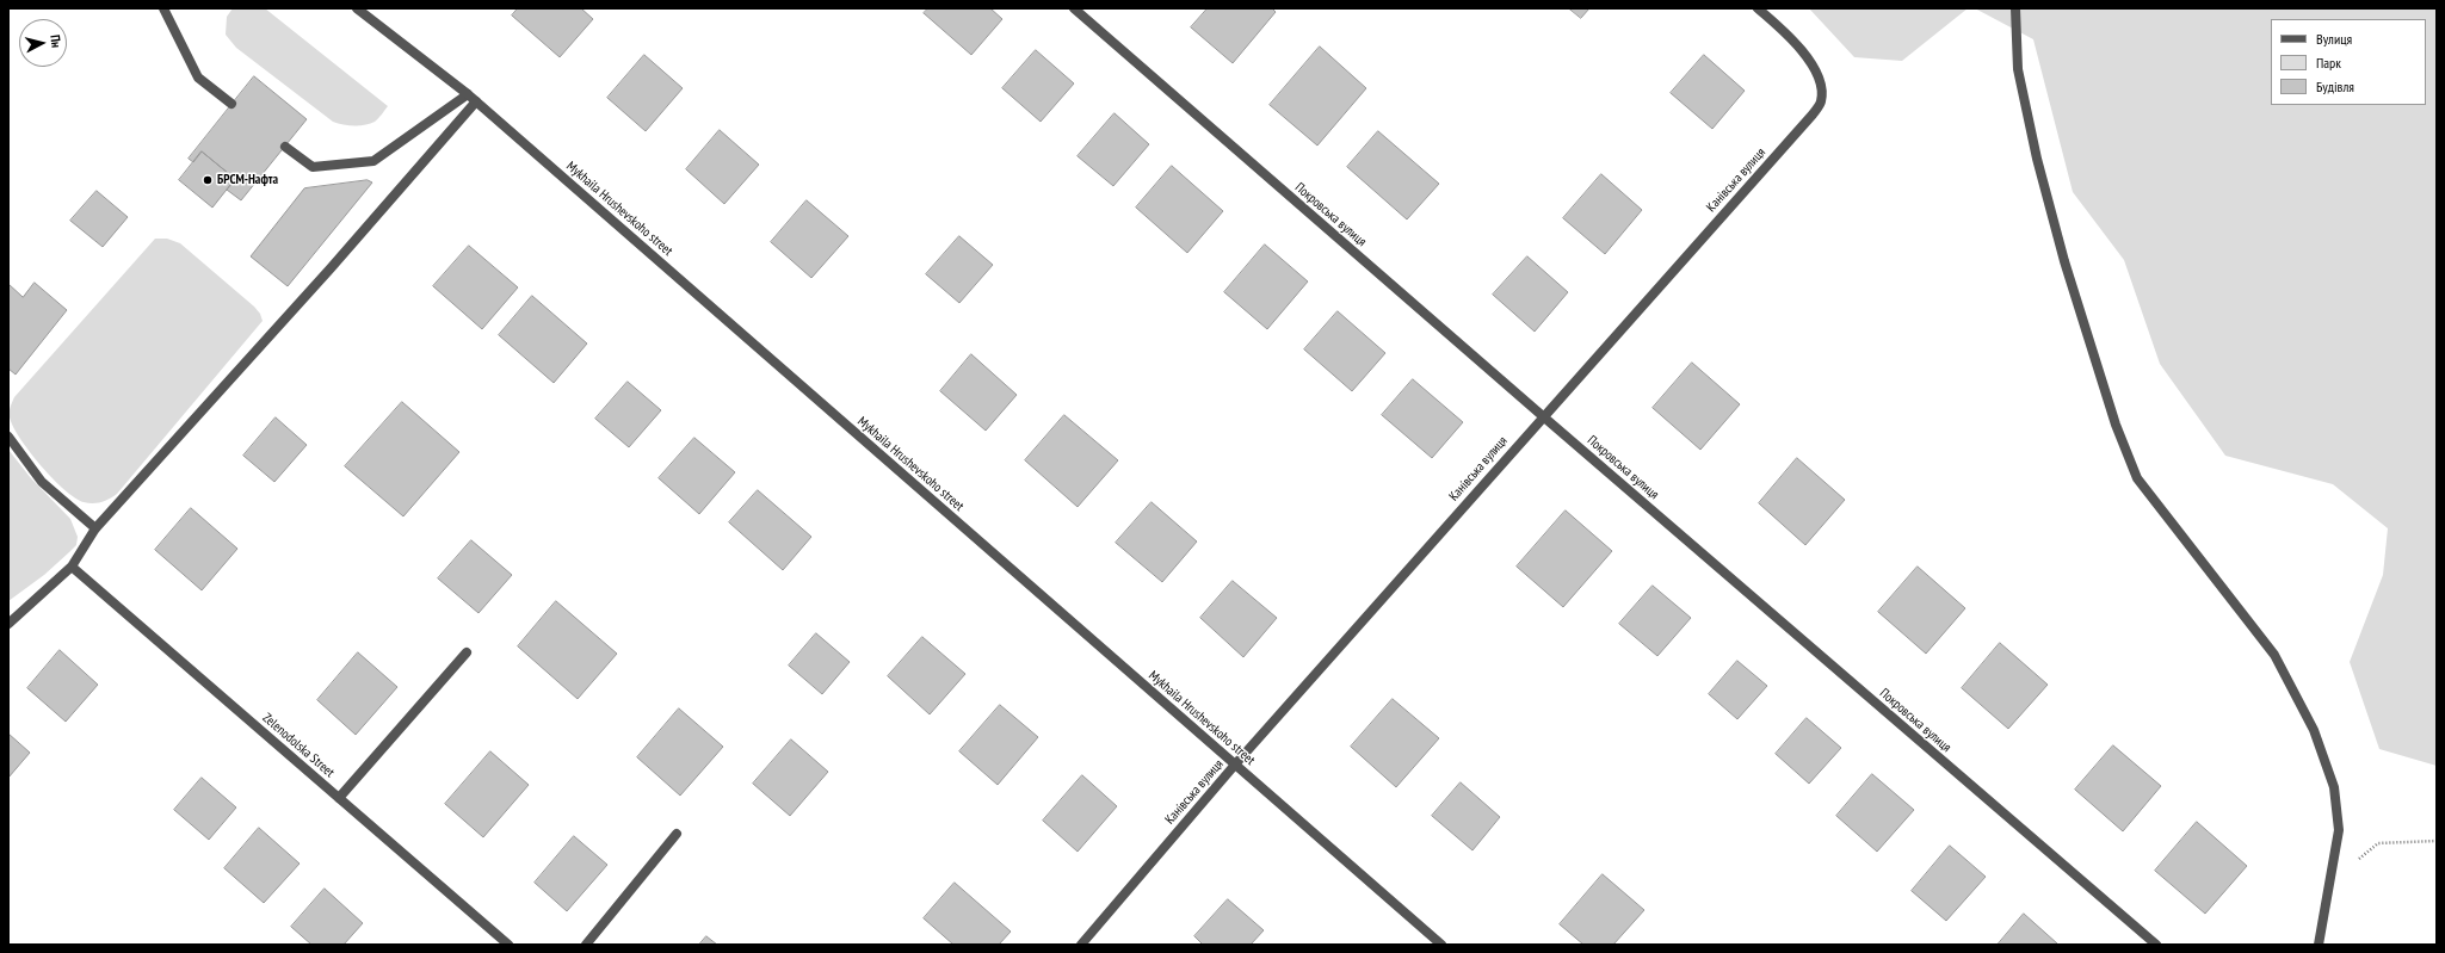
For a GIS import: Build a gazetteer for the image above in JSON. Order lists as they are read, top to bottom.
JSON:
{
  "streets": {
    "street": [
      "Канівська вулиця",
      "Mykhaila Hrushevskoho street",
      "Покровська вулиця",
      "Zelenodolska Street"
    ]
  },
  "crossings": [
    ["Канівська вулиця", "Mykhaila Hrushevskoho street"],
    ["Канівська вулиця", "Покровська вулиця"]
  ],
  "places": ["БРСМ-Нафта"],
  "legend": ["Вулиця", "Парк", "Будівля"],
  "north": "right"
}
